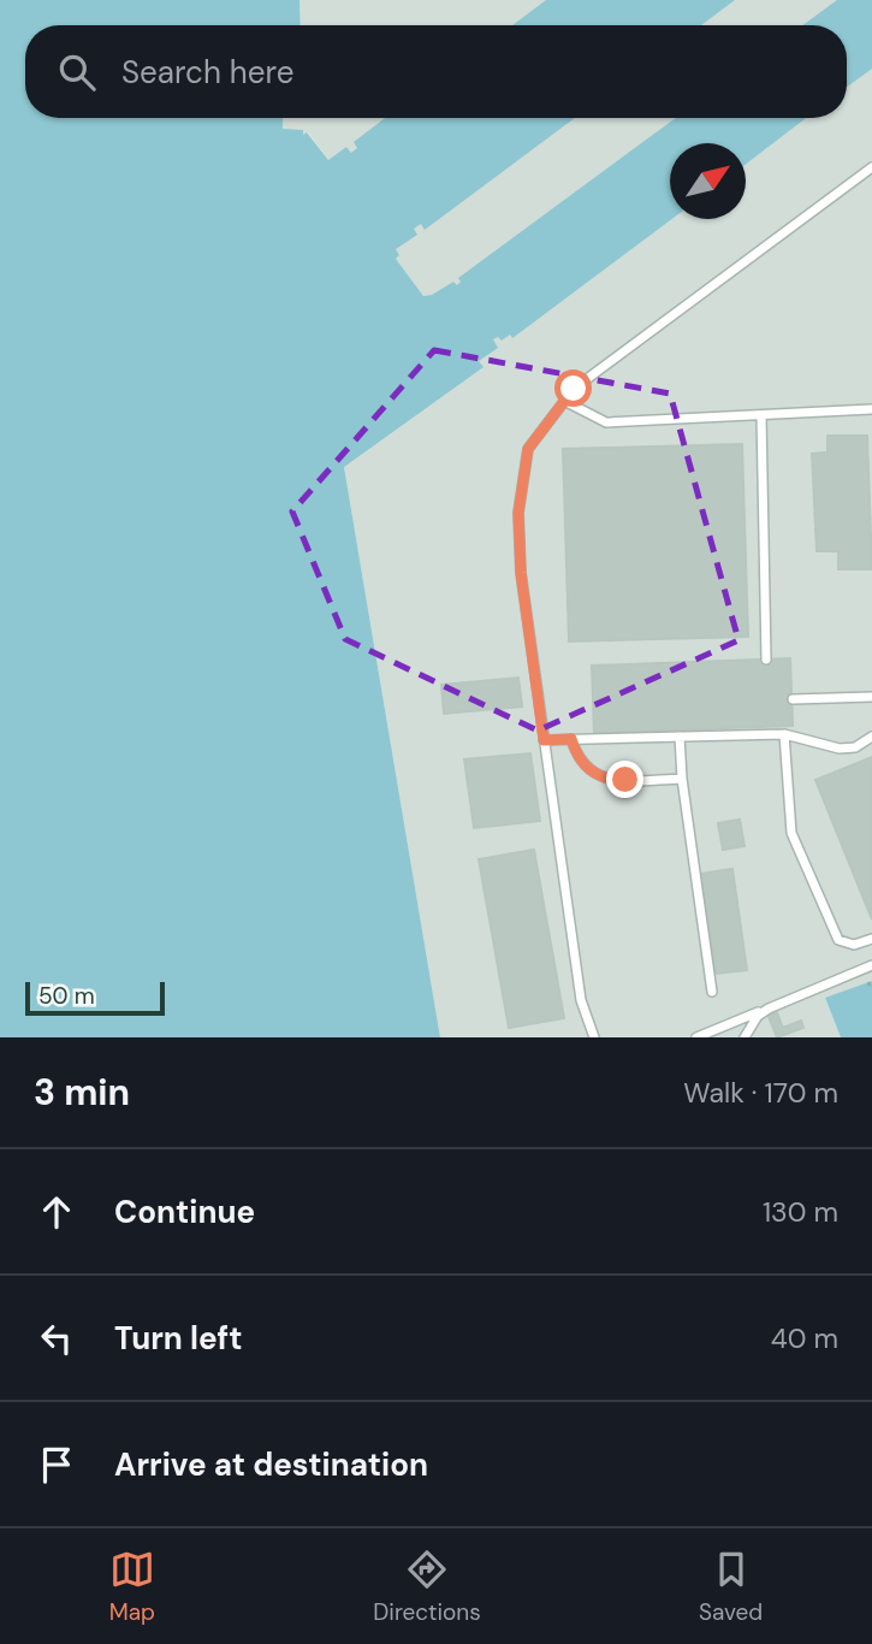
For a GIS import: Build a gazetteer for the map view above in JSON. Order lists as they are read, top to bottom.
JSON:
{
  "scale_bar": "50 m",
  "north": "top right",
  "page": {
    "search": "Search here",
    "scale": "50 m",
    "heading": ["3 min", "Walk · 170 m"],
    "list": [
      ["Continue", "130 m"],
      ["Turn left", "40 m"],
      "Arrive at destination"
    ],
    "nav": ["Map", "Directions", "Saved"]
  }
}
